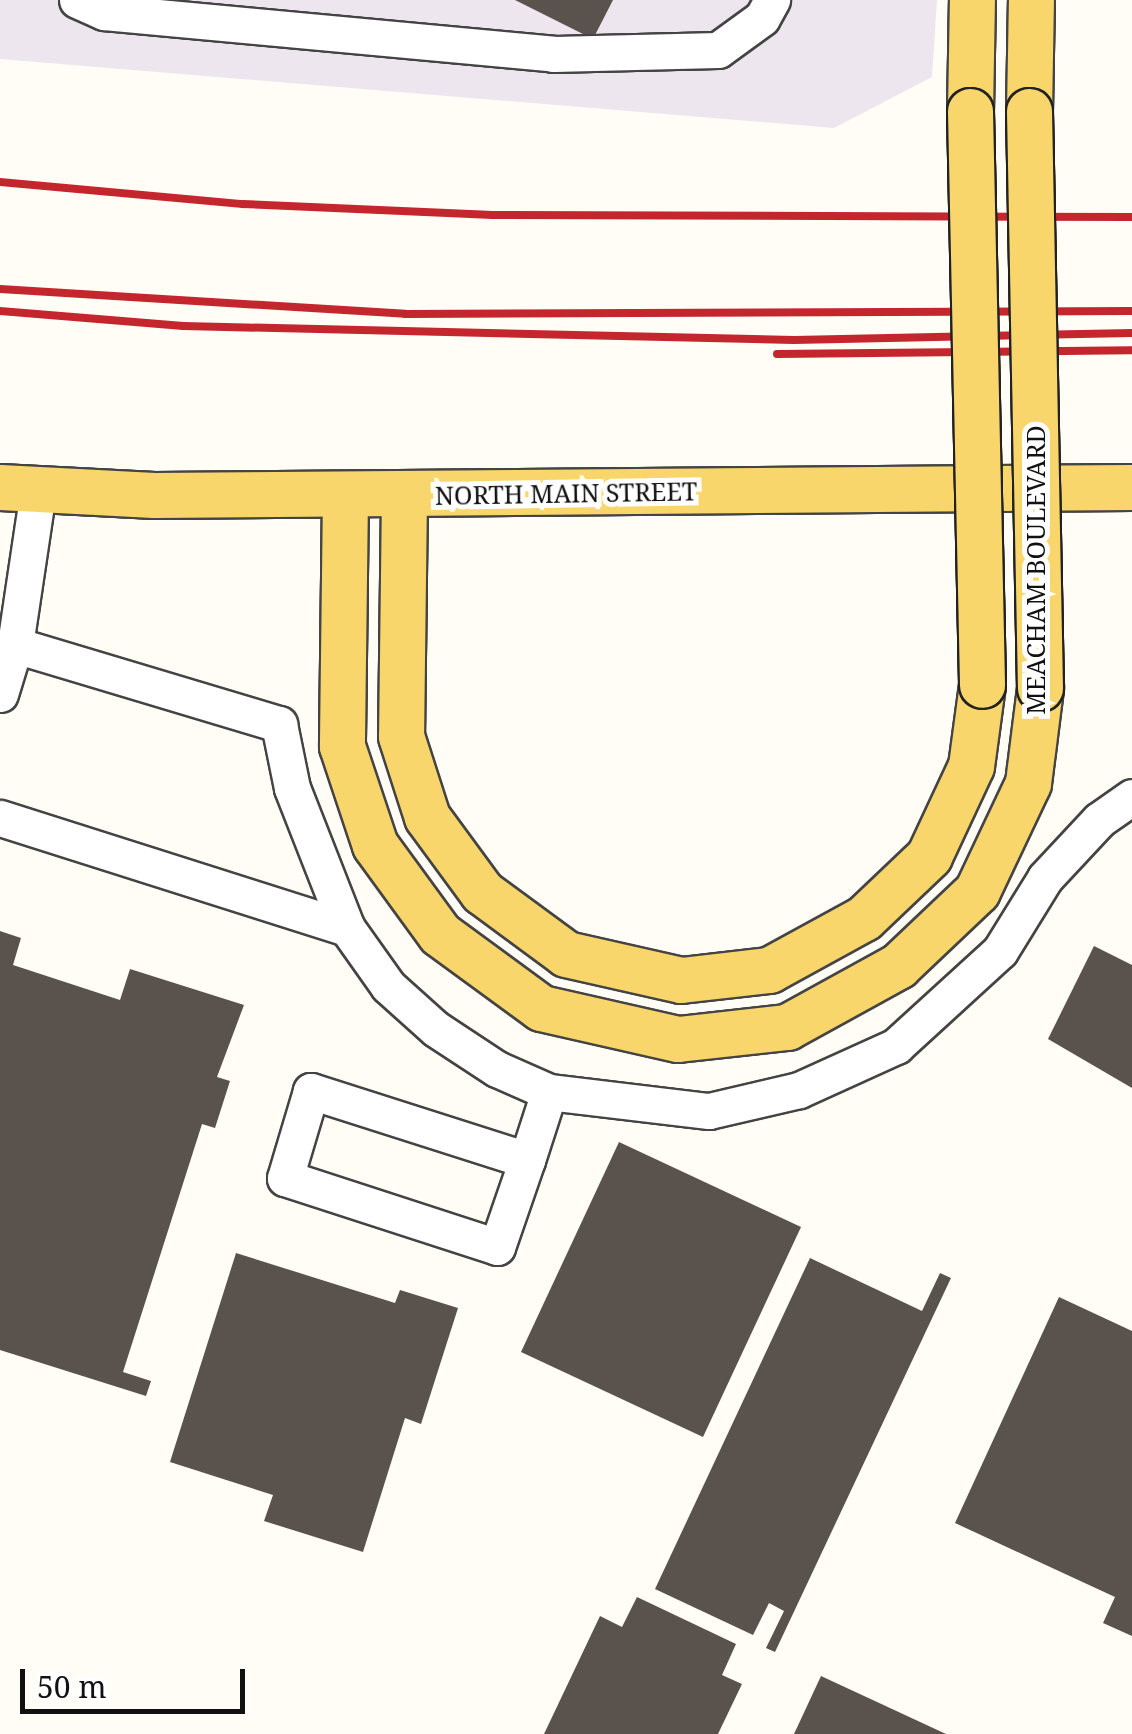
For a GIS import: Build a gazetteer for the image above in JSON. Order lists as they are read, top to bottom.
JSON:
{
  "streets": {
    "main road": ["NORTH MAIN STREET", "MEACHAM BOULEVARD"]
  },
  "crossings": [
    ["NORTH MAIN STREET", "MEACHAM BOULEVARD"]
  ],
  "scale_bar": "50 m"
}
